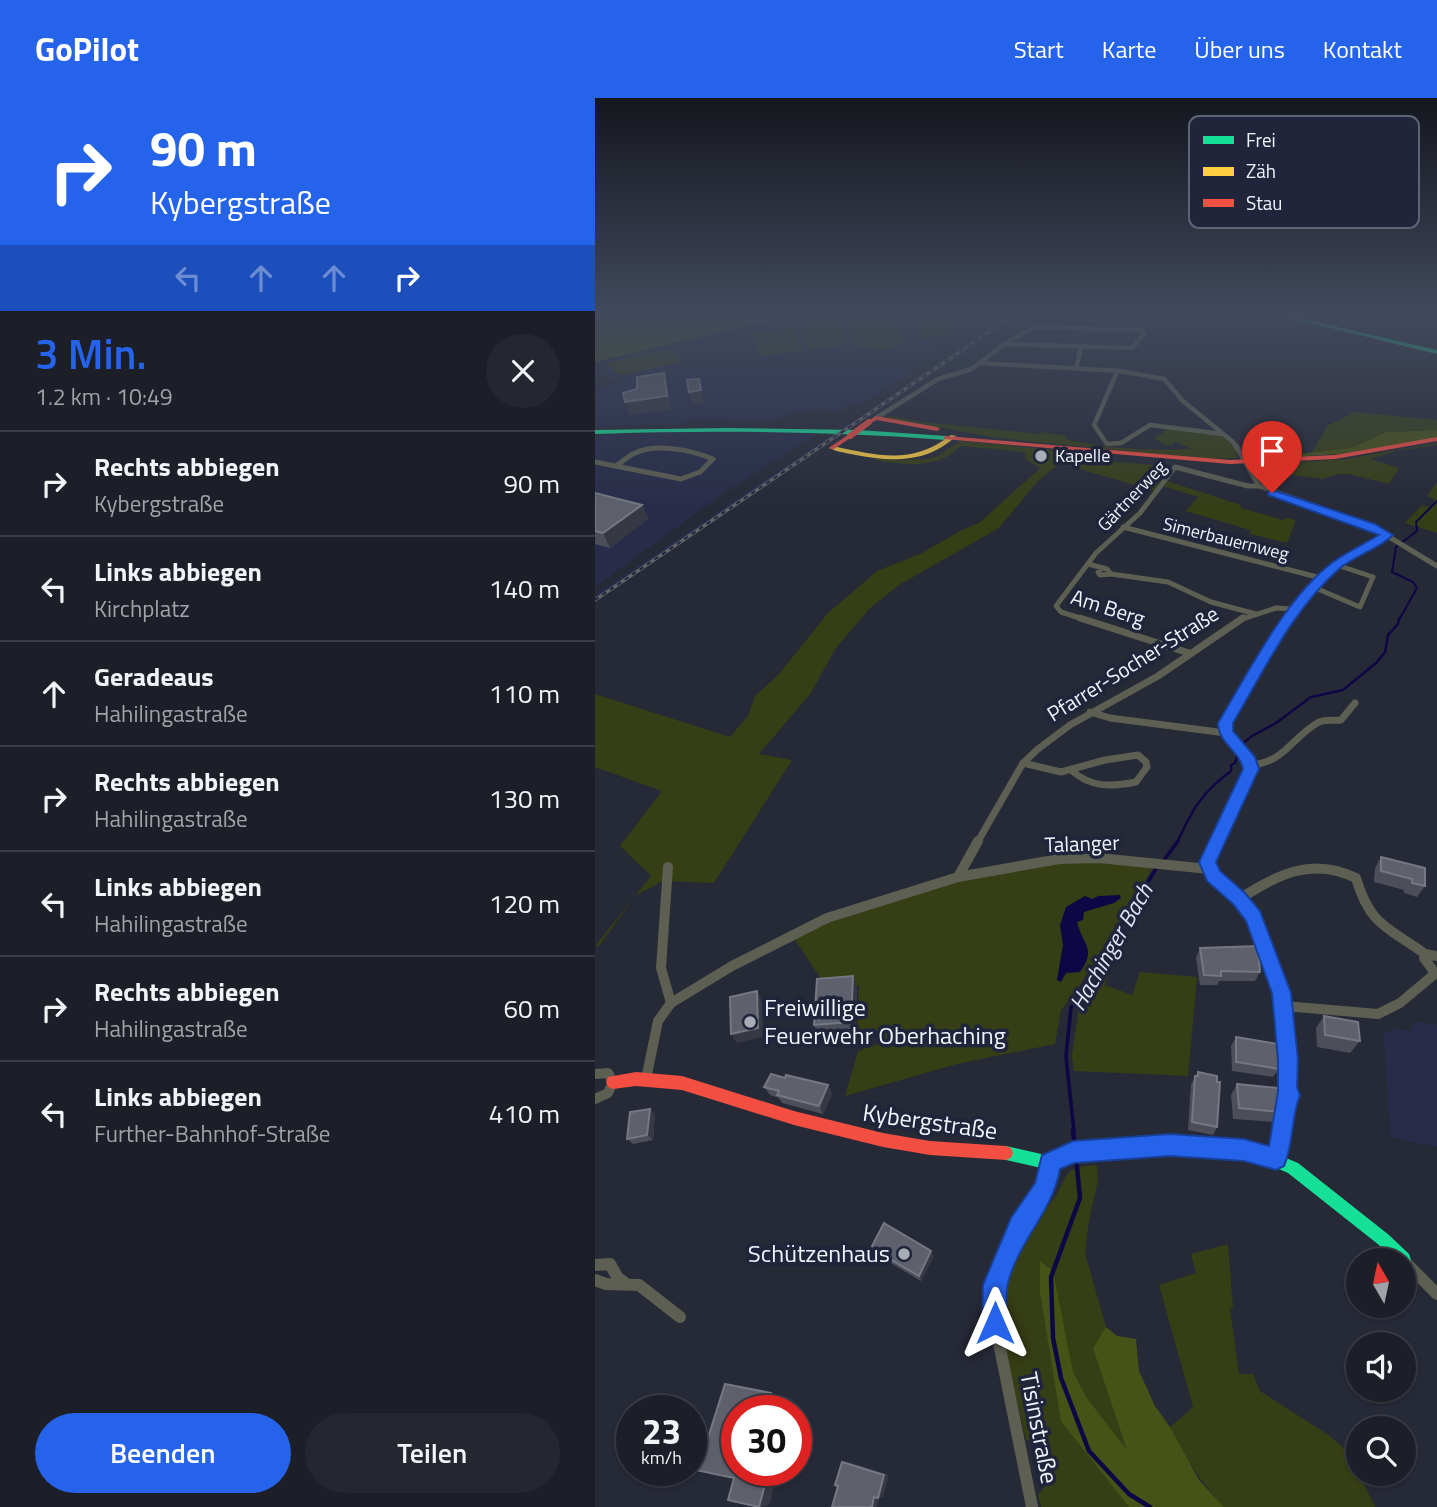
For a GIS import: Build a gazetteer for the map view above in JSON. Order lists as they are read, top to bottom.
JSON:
{
  "streets": {
    "main road": ["Kybergstraße"],
    "street": [
      "Gärtnerweg",
      "Simerbauernweg",
      "Am Berg",
      "Pfarrer-Socher-Straße",
      "Talanger",
      "Tisinstraße"
    ]
  },
  "crossings": [
    ["Gärtnerweg", "Simerbauernweg"],
    ["Gärtnerweg", "Am Berg"],
    ["Am Berg", "Pfarrer-Socher-Straße"],
    ["Pfarrer-Socher-Straße", "Talanger"],
    ["Kybergstraße", "Tisinstraße"]
  ],
  "water": ["Hachinger Bach"],
  "places": ["Kapelle", "Freiwillige Feuerwehr Oberhaching", "Schützenhaus"],
  "legend": ["Frei", "Zäh", "Stau"],
  "north": "top",
  "page": {
    "header": "GoPilot",
    "nav": [
      "Start",
      "Karte",
      "Über uns",
      "Kontakt"
    ],
    "turn": ["90 m", "Kybergstraße"],
    "heading": ["3 Min.", "1.2 km · 10:49"],
    "list": [
      {
        "name": "Rechts abbiegen",
        "note": "Kybergstraße",
        "value": "90 m"
      },
      {
        "name": "Links abbiegen",
        "note": "Kirchplatz",
        "value": "140 m"
      },
      {
        "name": "Geradeaus",
        "note": "Hahilingastraße",
        "value": "110 m"
      },
      {
        "name": "Rechts abbiegen",
        "note": "Hahilingastraße",
        "value": "130 m"
      },
      {
        "name": "Links abbiegen",
        "note": "Hahilingastraße",
        "value": "120 m"
      },
      {
        "name": "Rechts abbiegen",
        "note": "Hahilingastraße",
        "value": "60 m"
      },
      {
        "name": "Links abbiegen",
        "note": "Further-Bahnhof-Straße",
        "value": "410 m"
      }
    ],
    "speed": "23 km/h",
    "limit": "30",
    "buttons": ["Beenden", "Teilen"]
  }
}
